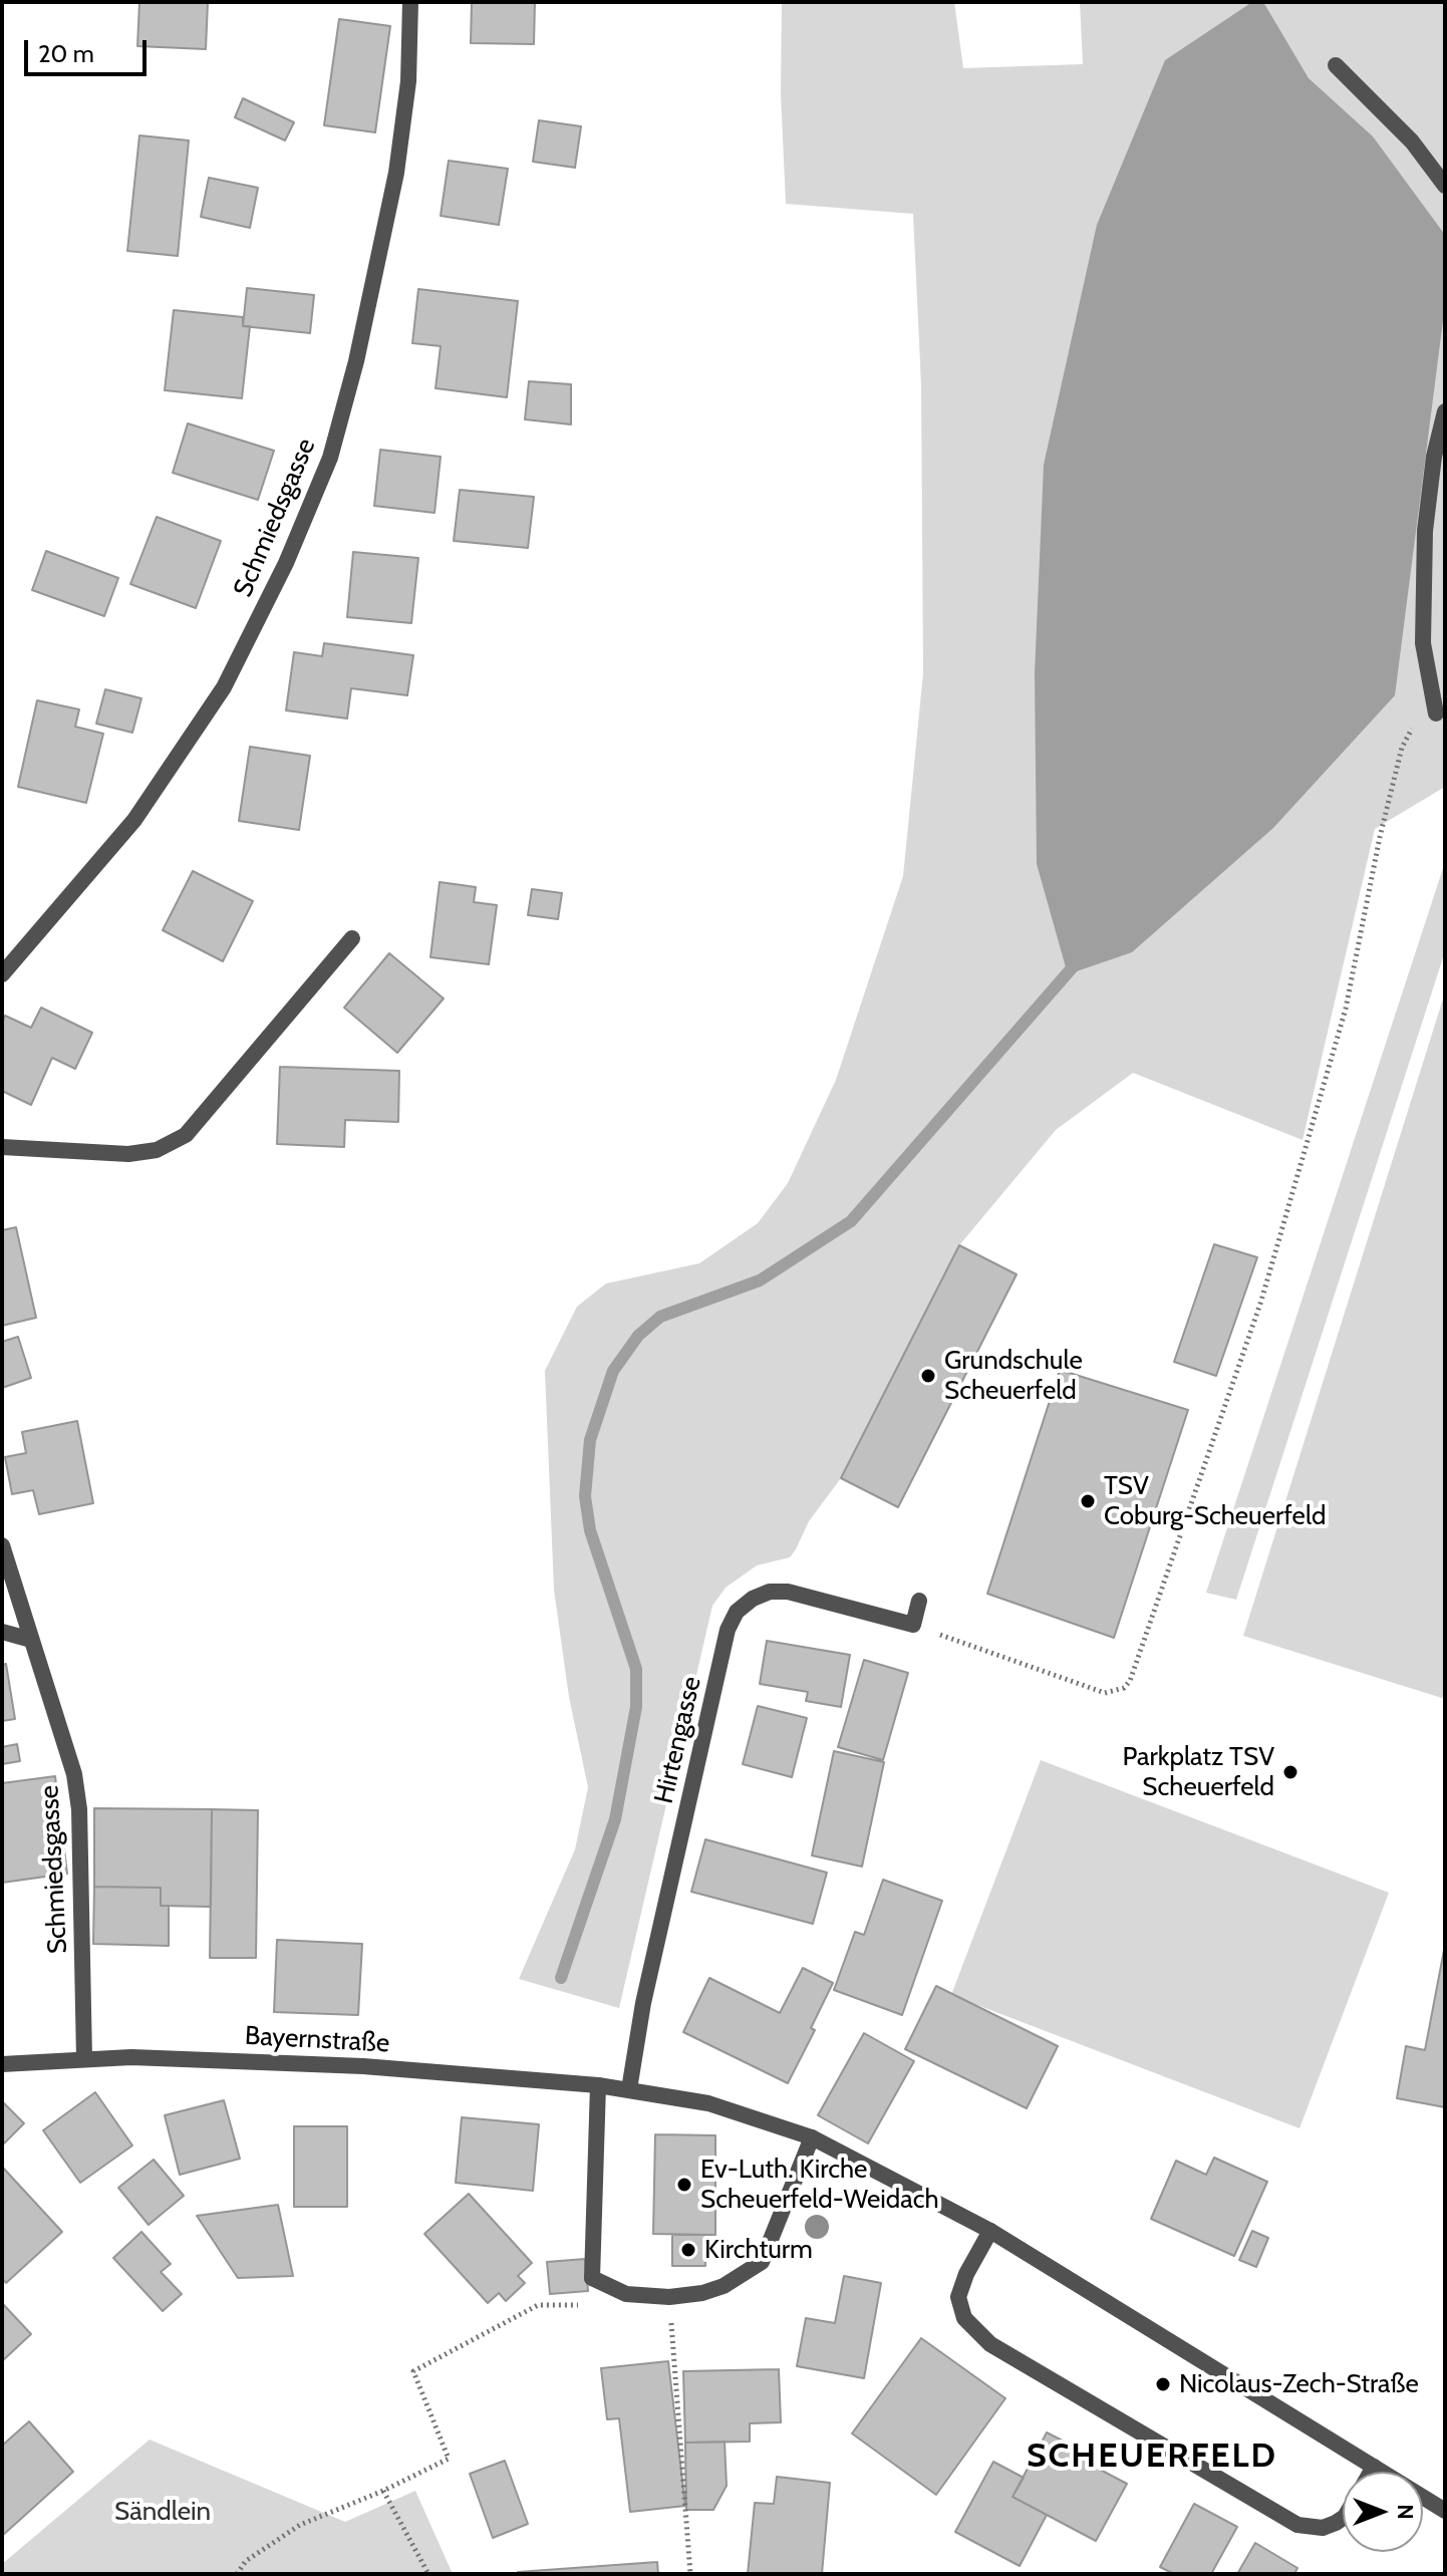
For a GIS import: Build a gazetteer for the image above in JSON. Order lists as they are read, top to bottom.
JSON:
{
  "streets": {
    "street": ["Schmiedsgasse", "Hirtengasse", "Bayernstraße"]
  },
  "crossings": [
    ["Schmiedsgasse", "Bayernstraße"],
    ["Hirtengasse", "Bayernstraße"]
  ],
  "districts": ["SCHEUERFELD"],
  "parks": ["Sändlein"],
  "places": [
    "Grundschule Scheuerfeld",
    "TSV Coburg-Scheuerfeld",
    "Parkplatz TSV Scheuerfeld",
    "Ev-Luth. Kirche Scheuerfeld-Weidach",
    "Kirchturm",
    "Nicolaus-Zech-Straße"
  ],
  "scale_bar": "20 m",
  "north": "right"
}
